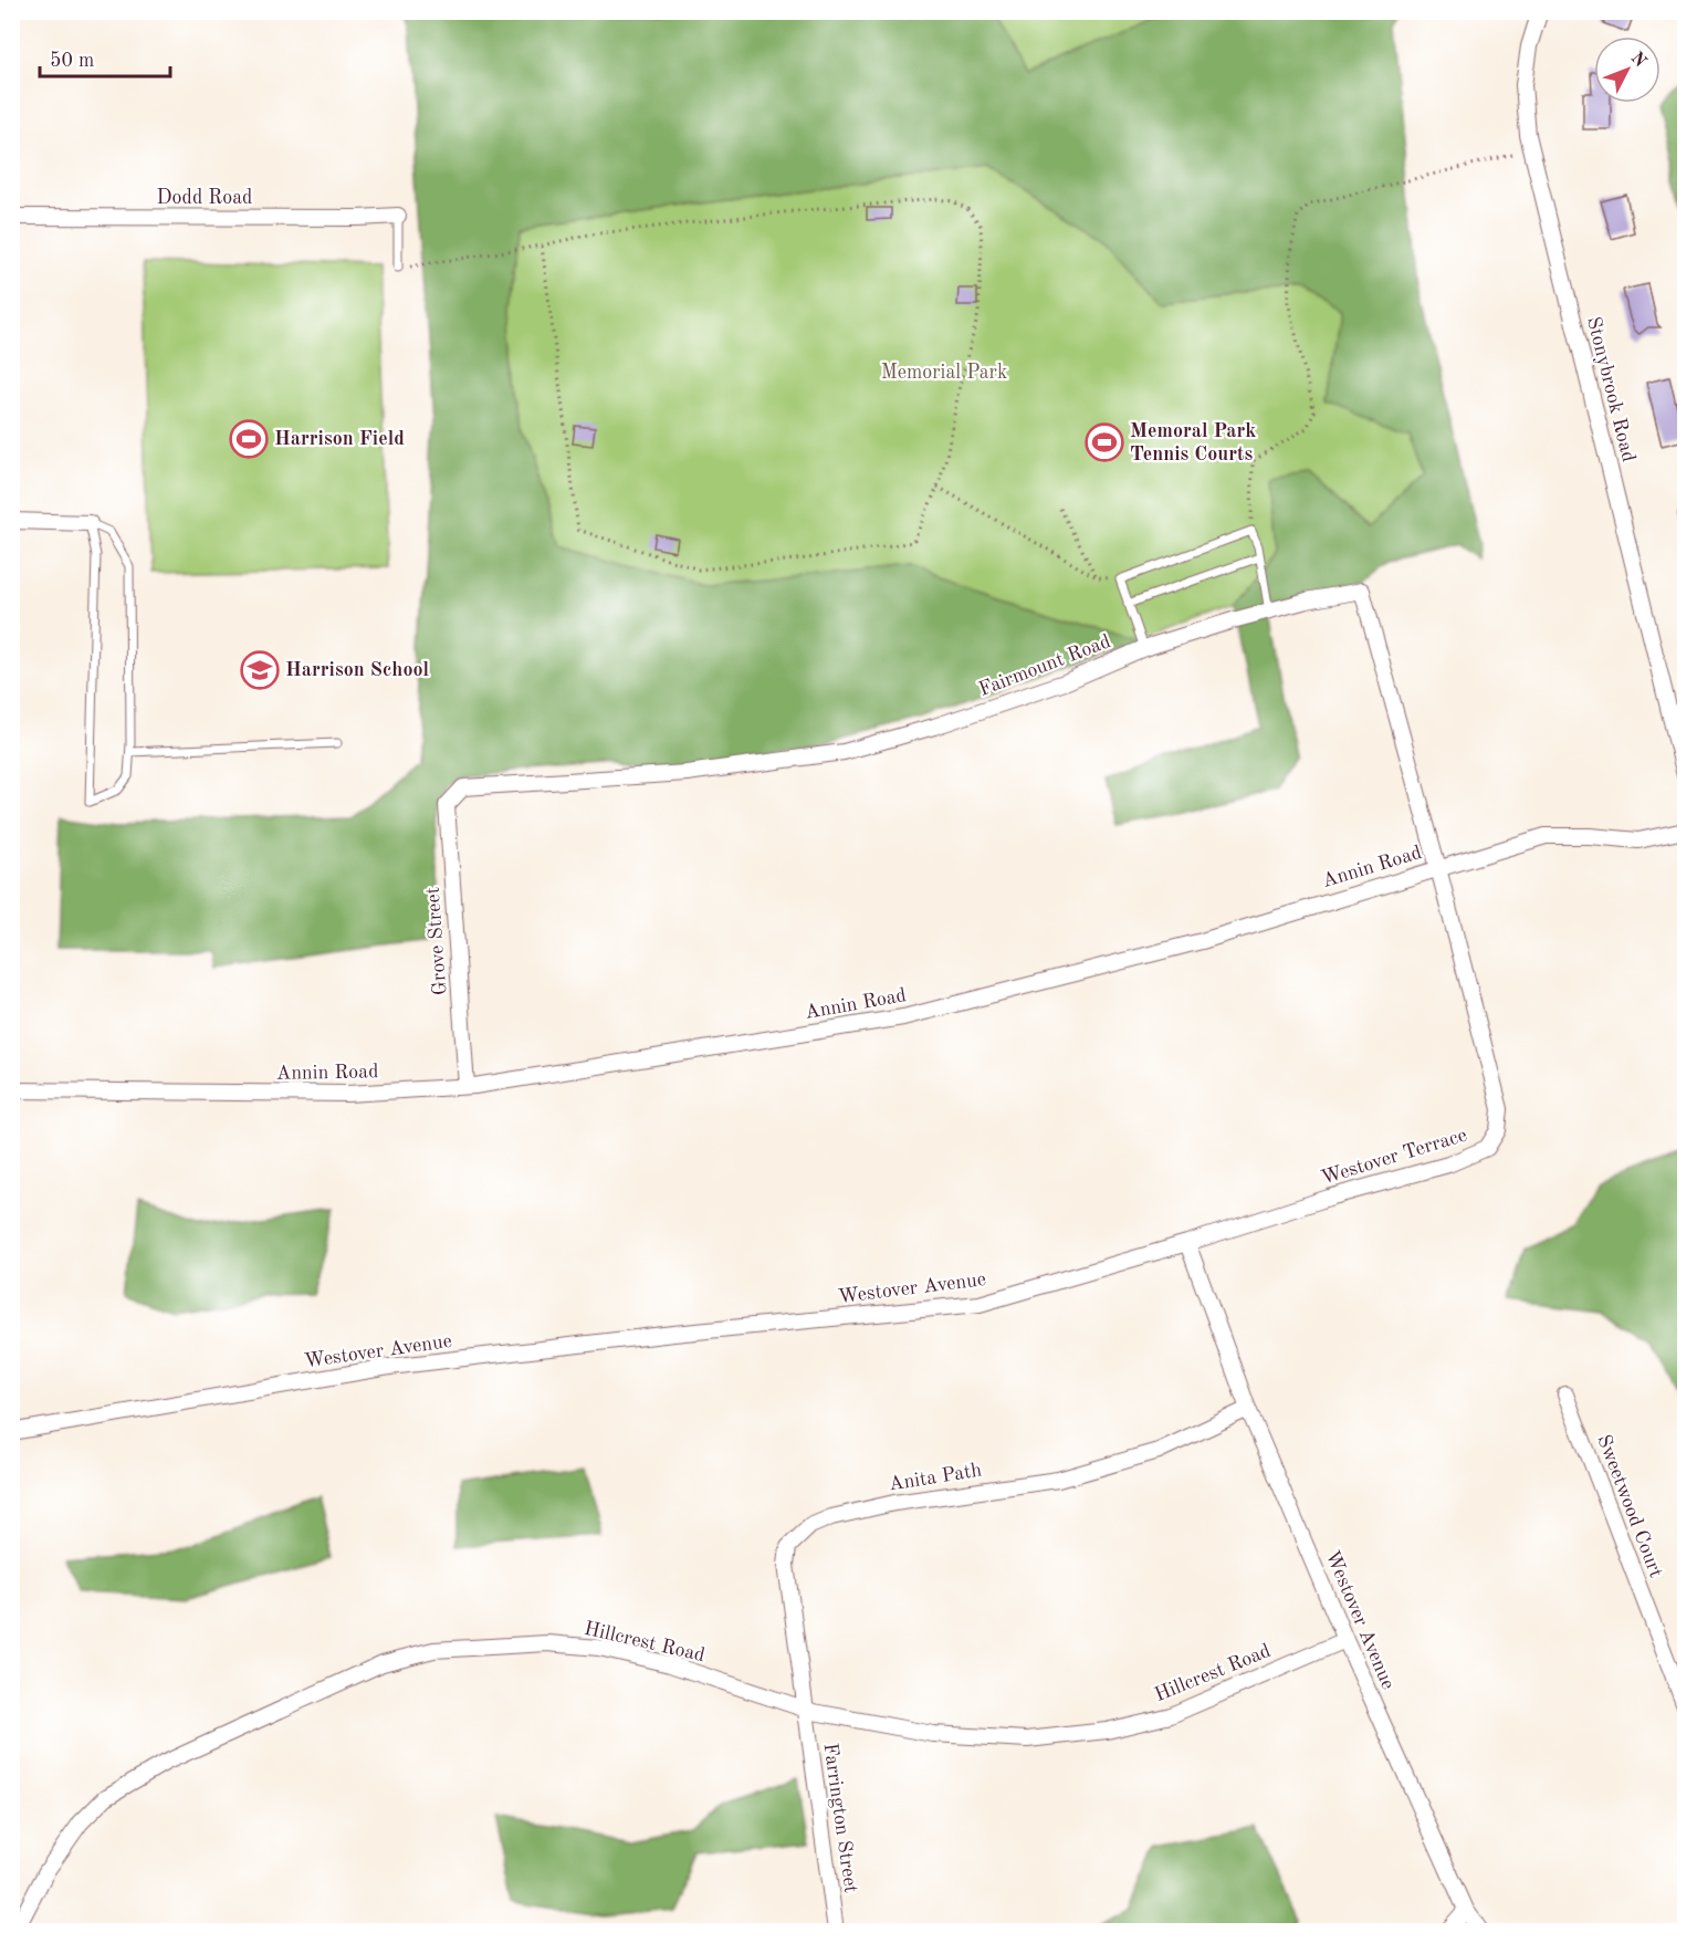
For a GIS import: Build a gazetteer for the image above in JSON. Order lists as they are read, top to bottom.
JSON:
{
  "streets": {
    "street": [
      "Dodd Road",
      "Stonybrook Road",
      "Fairmount Road",
      "Annin Road",
      "Grove Street",
      "Westover Terrace",
      "Westover Avenue",
      "Anita Path",
      "Sweetwood Court",
      "Hillcrest Road",
      "Farrington Street"
    ]
  },
  "crossings": [
    ["Fairmount Road", "Annin Road"],
    ["Fairmount Road", "Grove Street"],
    ["Fairmount Road", "Westover Terrace"],
    ["Annin Road", "Grove Street"],
    ["Annin Road", "Westover Terrace"],
    ["Westover Terrace", "Westover Avenue"],
    ["Westover Avenue", "Anita Path"],
    ["Westover Avenue", "Hillcrest Road"],
    ["Anita Path", "Hillcrest Road"],
    ["Anita Path", "Farrington Street"],
    ["Hillcrest Road", "Farrington Street"]
  ],
  "parks": ["Memorial Park"],
  "places": {
    "sports": ["Harrison Field", "Memoral Park Tennis Courts"],
    "school or university": ["Harrison School"]
  },
  "scale_bar": "50 m",
  "north": "top right"
}
